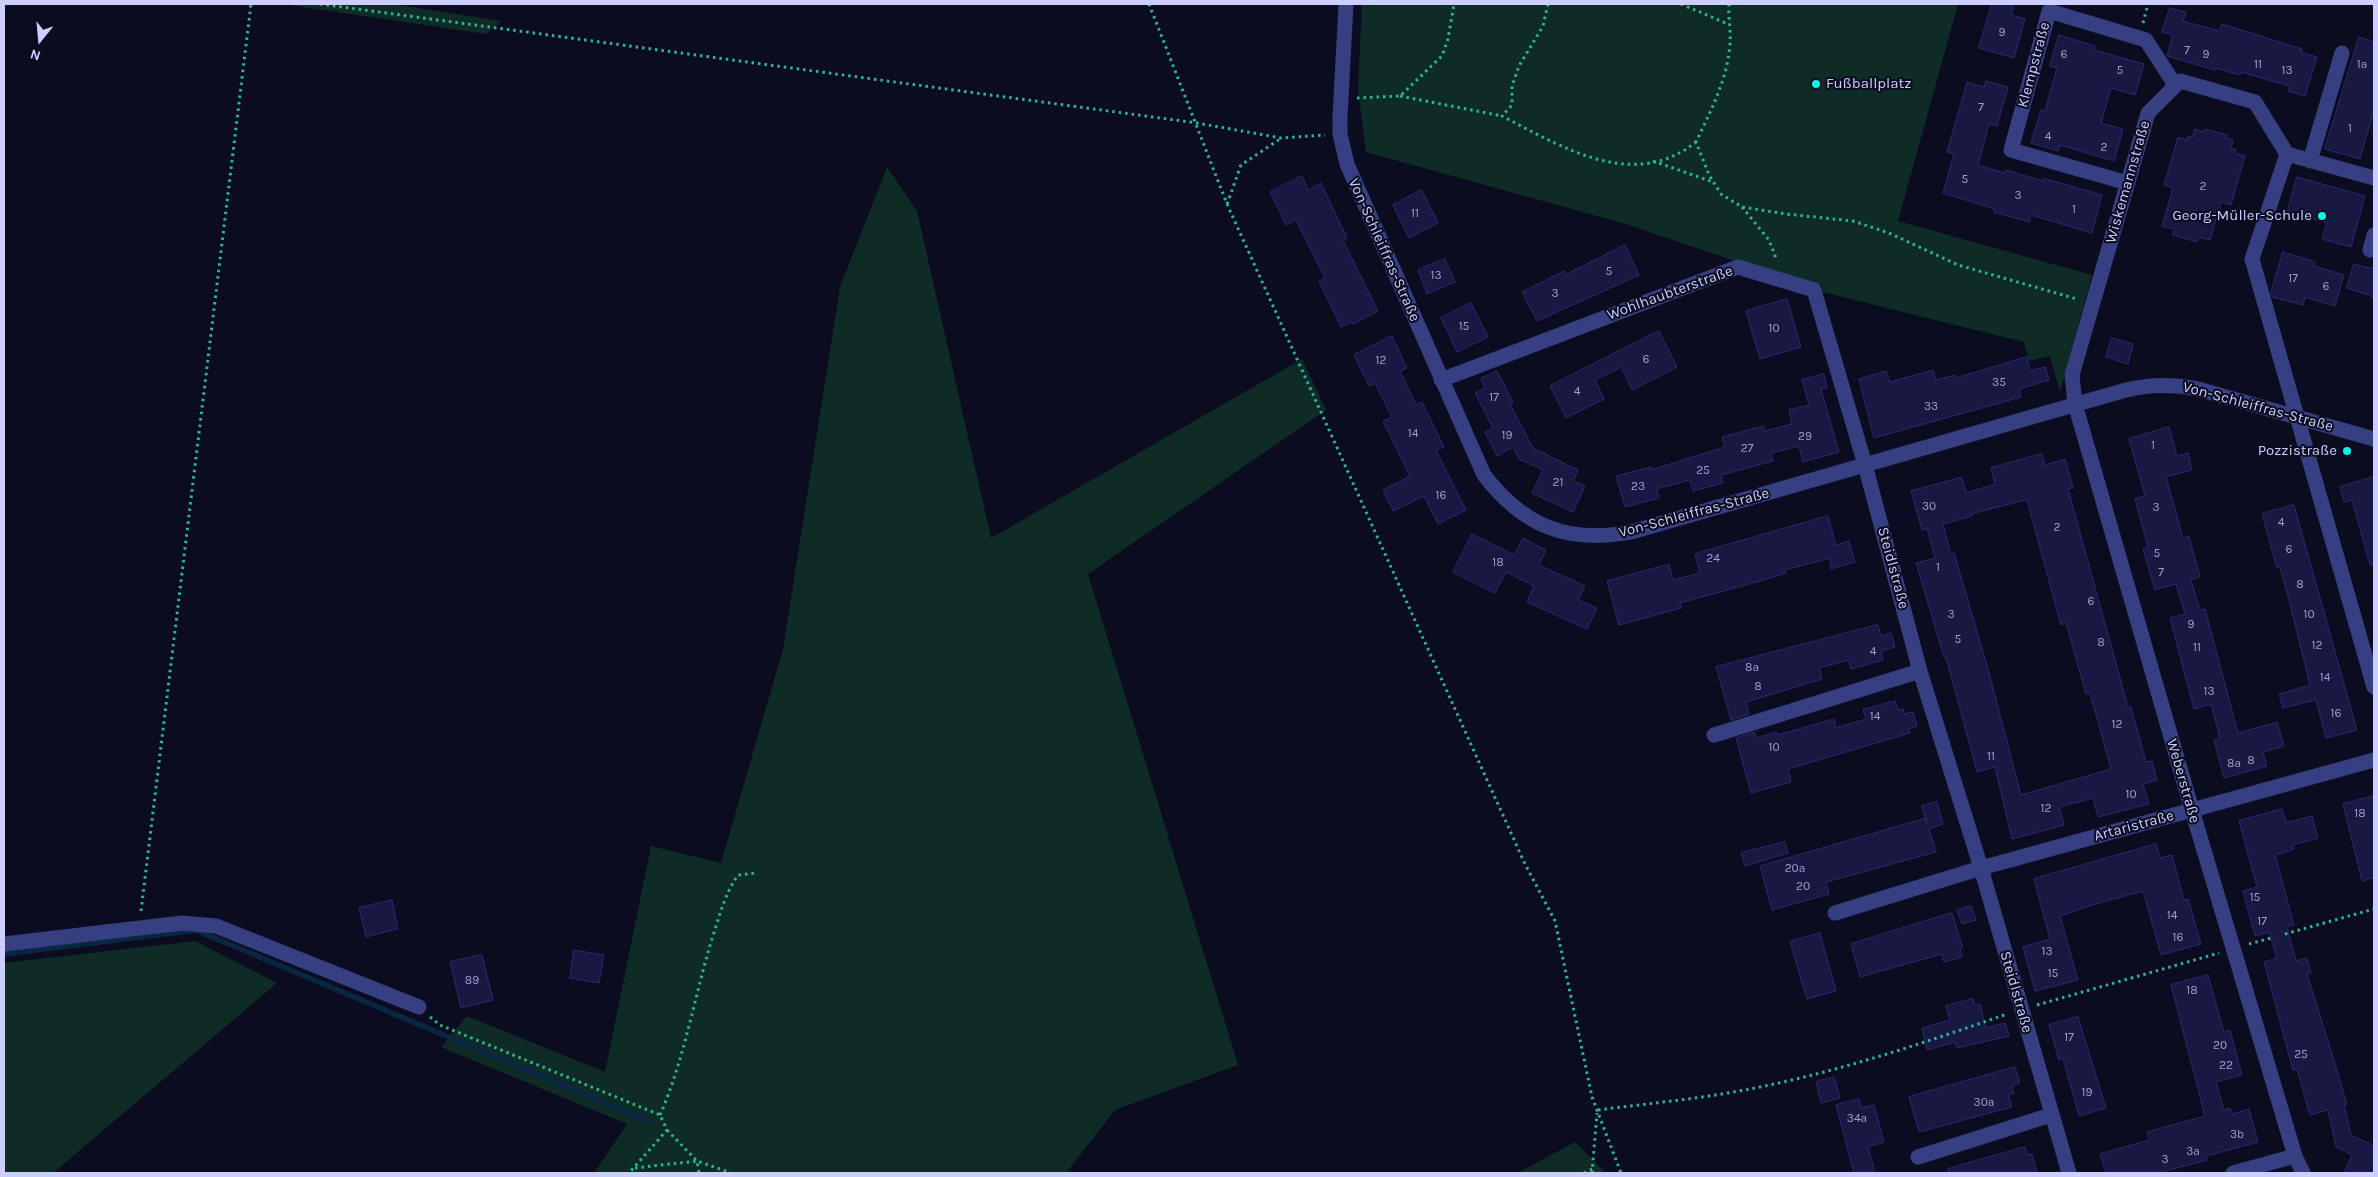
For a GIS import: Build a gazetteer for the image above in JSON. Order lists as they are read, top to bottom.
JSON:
{
  "streets": {
    "street": [
      "Klempstraße",
      "Wiskemannstraße",
      "Von-Schleiffras-Straße",
      "Wohlhaubterstraße",
      "Steidlstraße",
      "Weberstraße",
      "Artaristraße"
    ]
  },
  "crossings": [
    ["Klempstraße", "Wiskemannstraße"],
    ["Wiskemannstraße", "Von-Schleiffras-Straße"],
    ["Wiskemannstraße", "Weberstraße"],
    ["Von-Schleiffras-Straße", "Wohlhaubterstraße"],
    ["Von-Schleiffras-Straße", "Steidlstraße"],
    ["Von-Schleiffras-Straße", "Weberstraße"],
    ["Wohlhaubterstraße", "Steidlstraße"],
    ["Steidlstraße", "Artaristraße"],
    ["Weberstraße", "Artaristraße"]
  ],
  "places": ["Fußballplatz", "Georg-Müller-Schule", "Pozzistraße"],
  "house_numbers": [
    "9",
    "7",
    "6",
    "9",
    "11",
    "1a",
    "5",
    "13",
    "7",
    "1",
    "4",
    "2",
    "5",
    "2",
    "3",
    "1",
    "11",
    "5",
    "13",
    "17",
    "6",
    "3",
    "15",
    "10",
    "6",
    "12",
    "35",
    "4",
    "17",
    "33",
    "14",
    "19",
    "29",
    "1",
    "27",
    "25",
    "21",
    "23",
    "16",
    "30",
    "3",
    "4",
    "2",
    "6",
    "5",
    "24",
    "18",
    "1",
    "7",
    "8",
    "6",
    "3",
    "10",
    "9",
    "5",
    "8",
    "12",
    "11",
    "4",
    "8a",
    "14",
    "8",
    "13",
    "16",
    "14",
    "12",
    "10",
    "11",
    "8",
    "8a",
    "10",
    "12",
    "18",
    "20a",
    "20",
    "15",
    "14",
    "17",
    "16",
    "13",
    "15",
    "89",
    "18",
    "17",
    "20",
    "25",
    "22",
    "19",
    "30a",
    "34a",
    "3b",
    "3a",
    "3"
  ],
  "north": "bottom"
}
